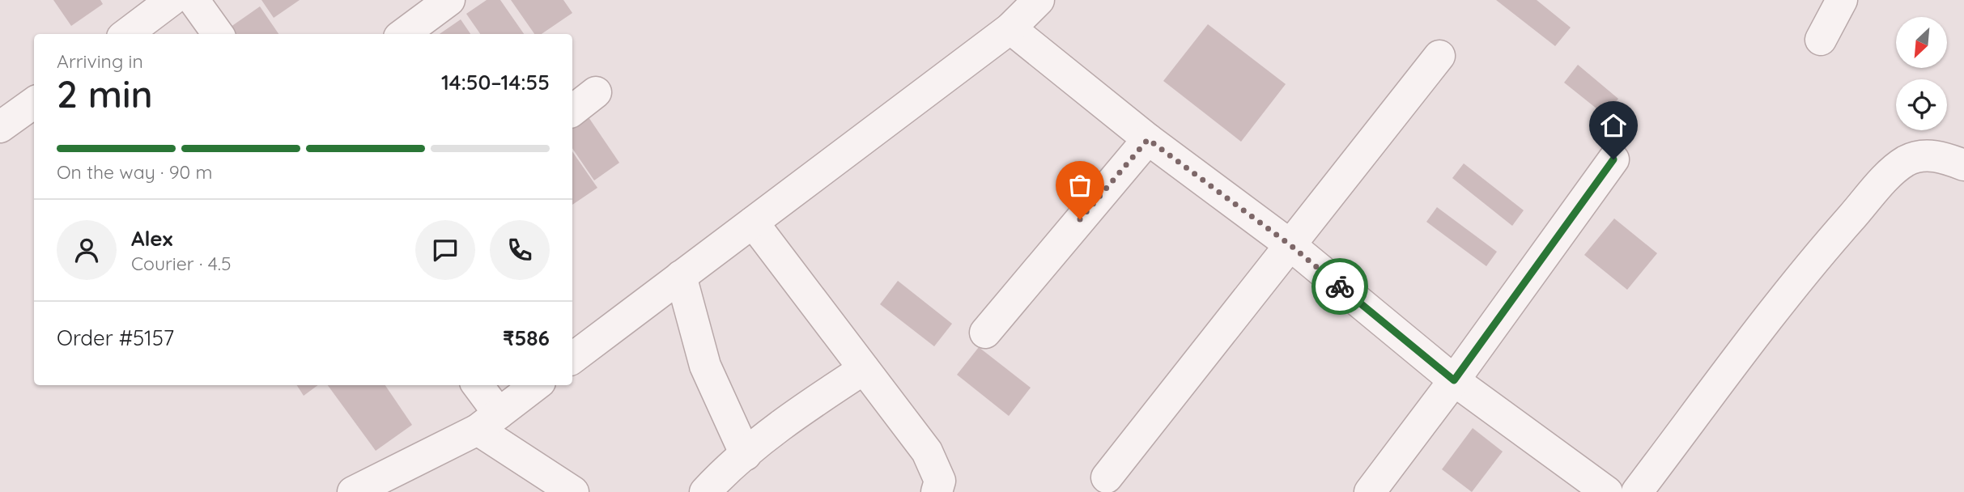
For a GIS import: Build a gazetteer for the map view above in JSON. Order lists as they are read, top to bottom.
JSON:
{
  "north": "bottom left",
  "page": {
    "heading": ["2 min", "Arriving in", "14:50–14:55"],
    "panel": [
      "Alex",
      "Courier · 4.5",
      "Order #5157",
      "₹586"
    ],
    "bar": "On the way · 90 m"
  }
}
